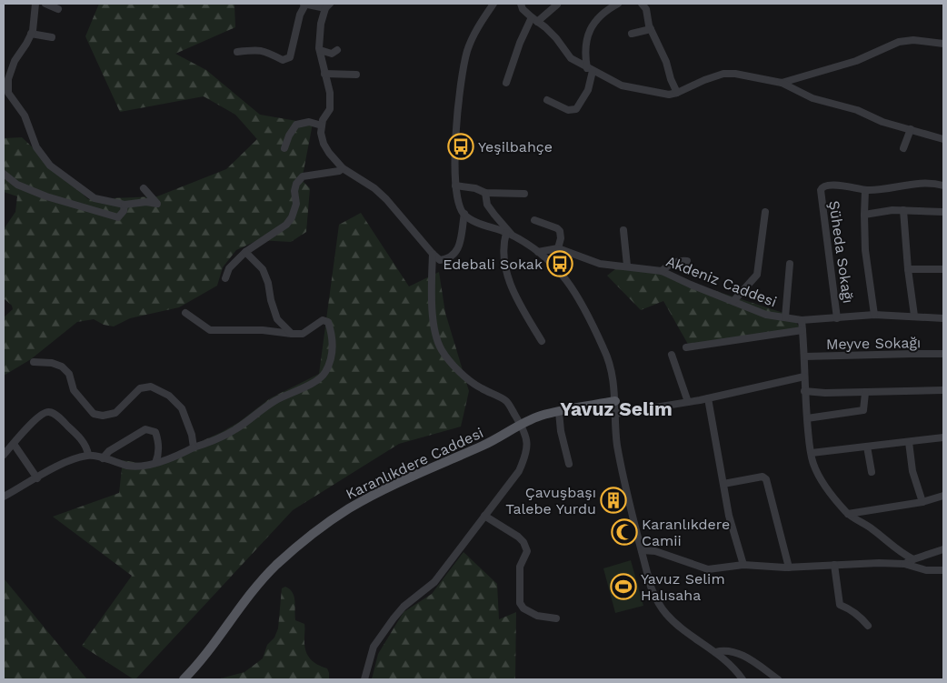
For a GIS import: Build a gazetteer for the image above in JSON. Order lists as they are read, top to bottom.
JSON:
{
  "streets": {
    "main road": ["Karanlıkdere Caddesi"],
    "street": ["Şüheda Sokağı", "Akdeniz Caddesi", "Meyve Sokağı"]
  },
  "crossings": [
    ["Şüheda Sokağı", "Akdeniz Caddesi"]
  ],
  "districts": ["Yavuz Selim"],
  "places": {
    "bus stop": ["Yeşilbahçe", "Edebali Sokak"],
    "building": ["Çavuşbaşı Talebe Yurdu"],
    "mosque": ["Karanlıkdere Camii"],
    "sports": ["Yavuz Selim Halısaha"]
  }
}
